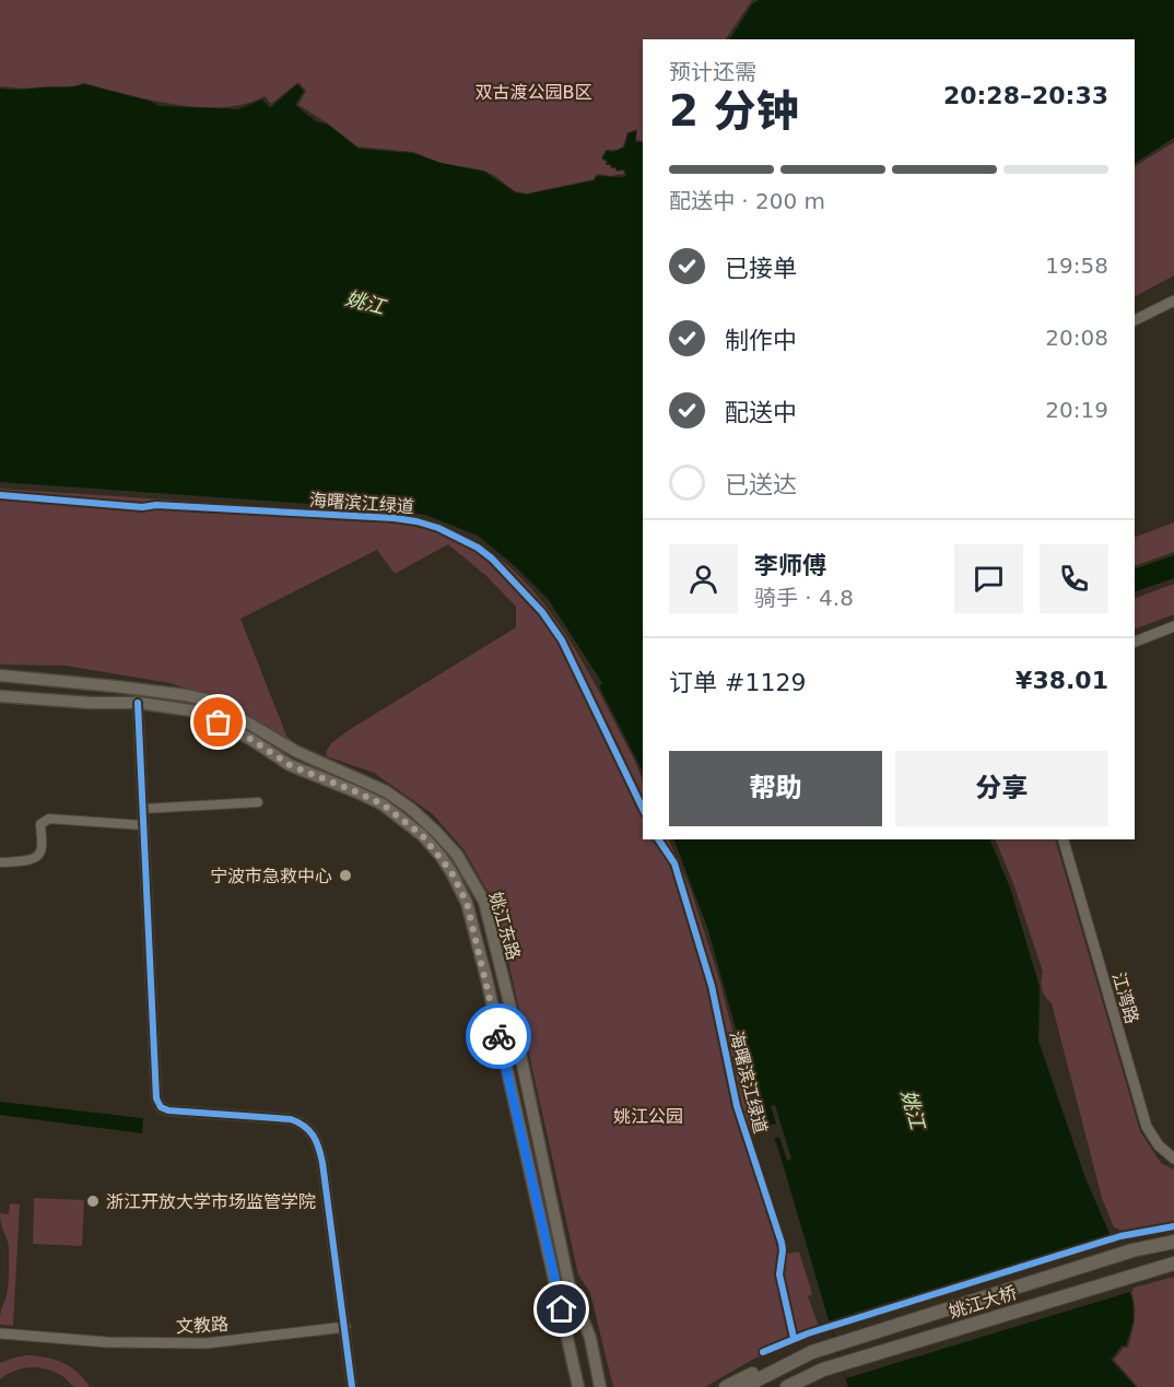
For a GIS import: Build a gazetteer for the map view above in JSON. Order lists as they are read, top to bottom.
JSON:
{
  "streets": {
    "main road": ["姚江东路", "姚江大桥"],
    "street": ["江湾路", "文教路"],
    "cycle path": ["海曙滨江绿道"]
  },
  "water": ["姚江"],
  "parks": ["双古渡公园B区", "姚江公园"],
  "places": ["宁波市急救中心", "浙江开放大学市场监管学院"],
  "page": {
    "heading": ["2 分钟", "预计还需", "20:28–20:33"],
    "panel": [
      "李师傅",
      "骑手 · 4.8",
      "订单 #1129",
      "¥38.01"
    ],
    "bar": "配送中 · 200 m",
    "list": [
      ["已接单", "19:58"],
      ["制作中", "20:08"],
      ["配送中", "20:19"],
      "已送达"
    ],
    "buttons": ["帮助", "分享"]
  }
}
